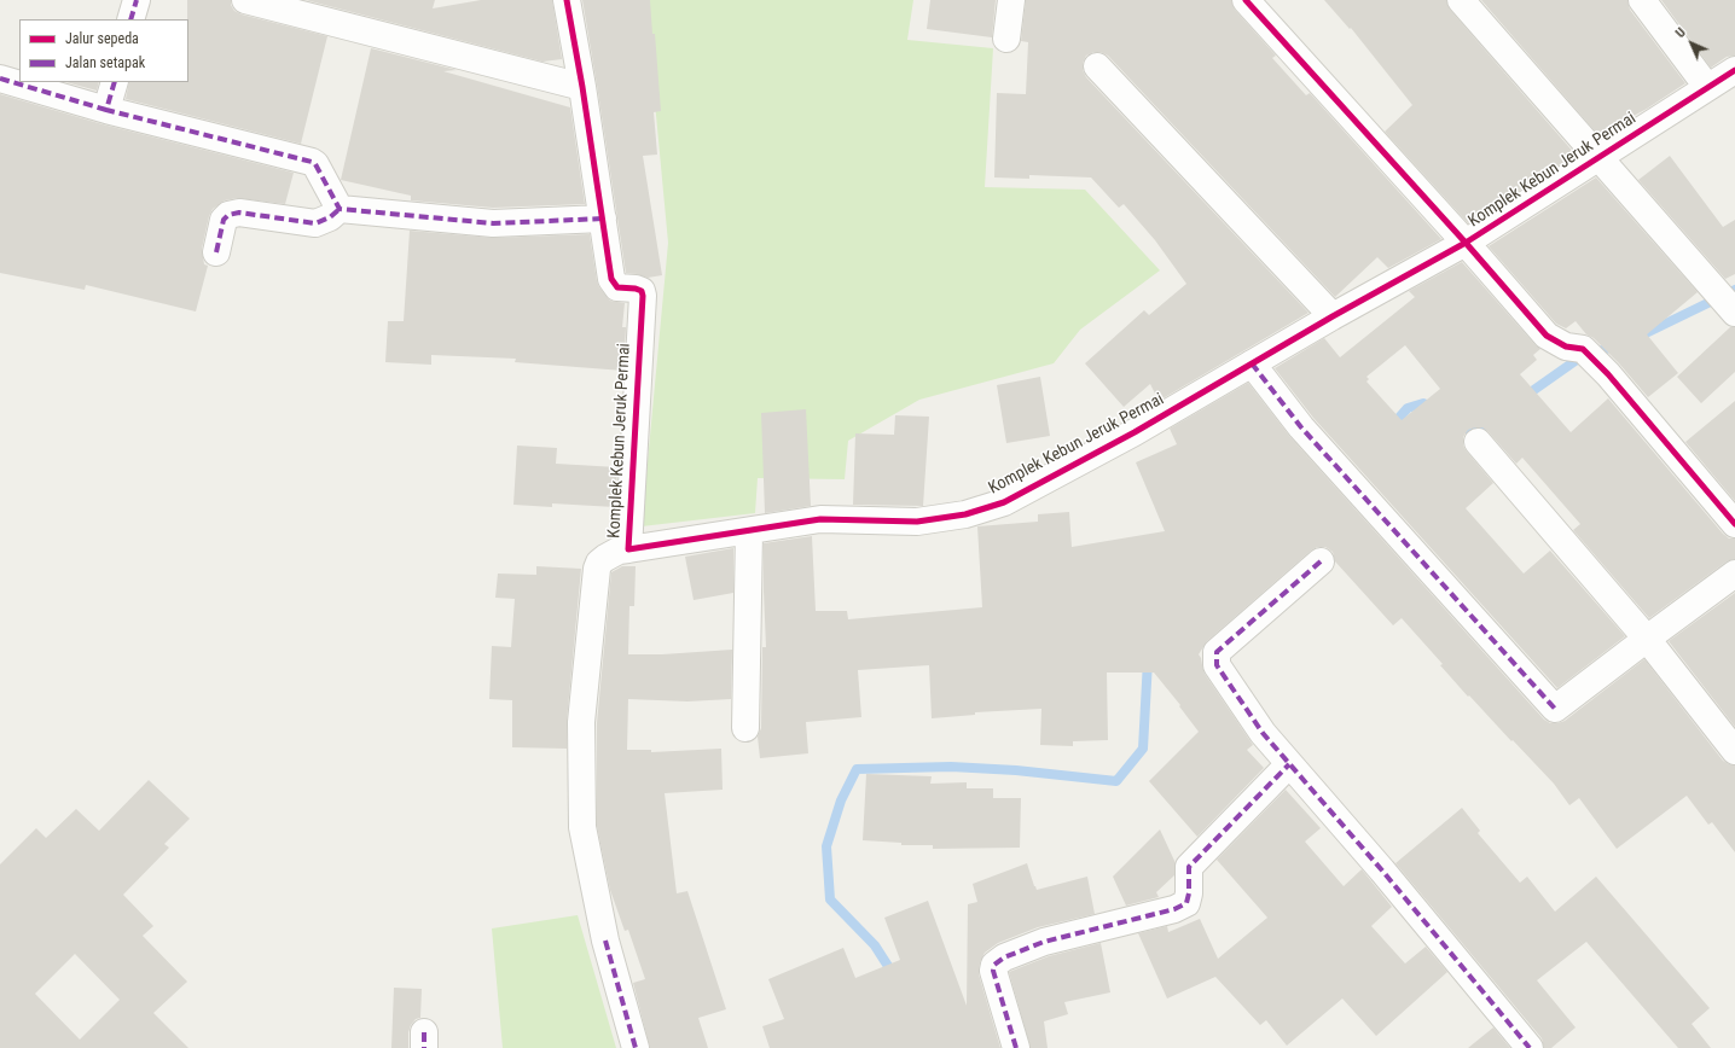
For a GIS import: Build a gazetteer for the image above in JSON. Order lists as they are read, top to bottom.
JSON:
{
  "streets": {
    "street": ["Komplek Kebun Jeruk Permai"]
  },
  "legend": ["Jalur sepeda", "Jalan setapak"],
  "north": "top left"
}
